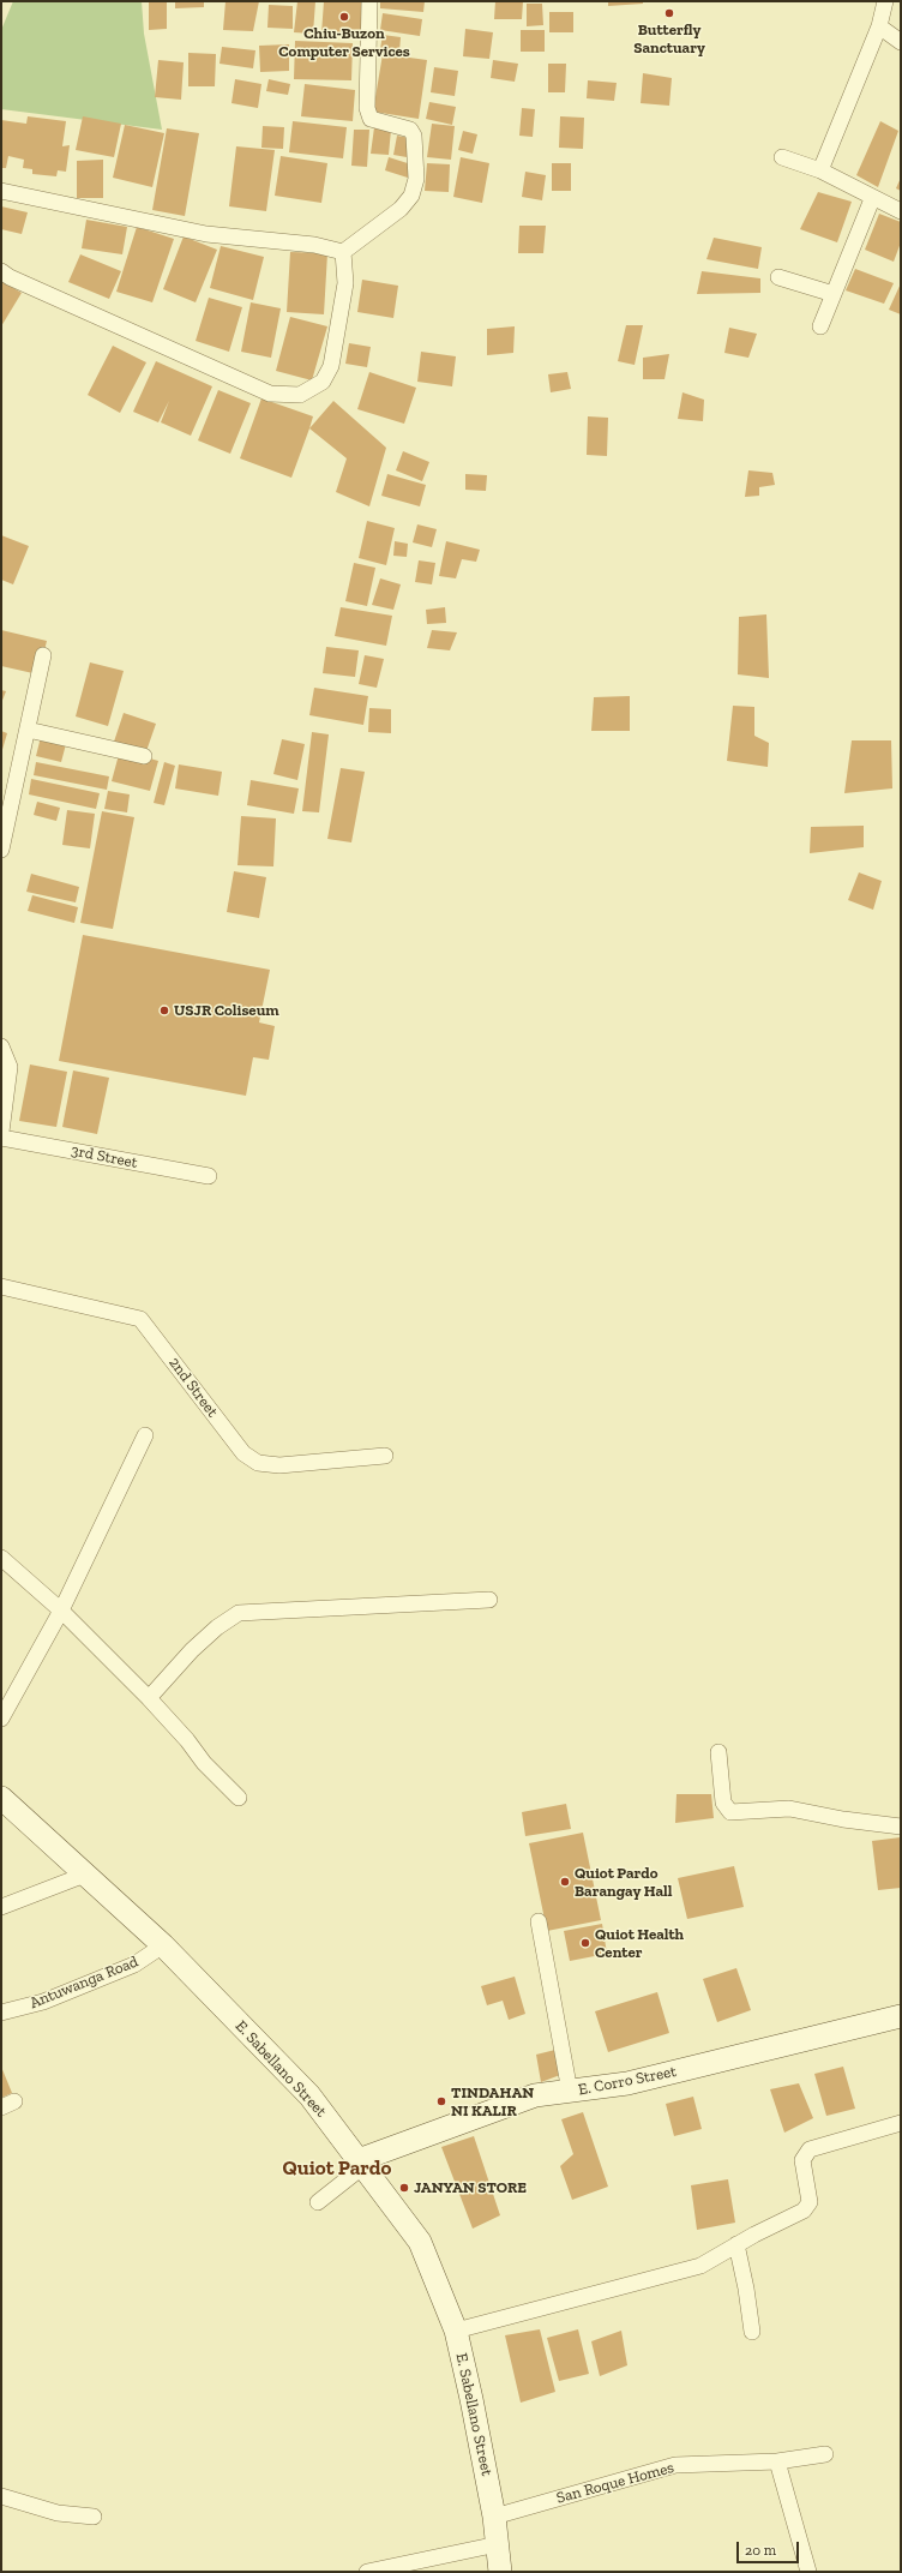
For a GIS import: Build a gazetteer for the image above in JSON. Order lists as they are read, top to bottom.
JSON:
{
  "streets": {
    "street": [
      "3rd Street",
      "2nd Street",
      "Antuwanga Road",
      "E. Sabellano Street",
      "E. Corro Street",
      "San Roque Homes"
    ]
  },
  "crossings": [
    ["Antuwanga Road", "E. Sabellano Street"],
    ["E. Sabellano Street", "E. Corro Street"],
    ["E. Sabellano Street", "San Roque Homes"]
  ],
  "districts": ["Quiot Pardo"],
  "places": [
    "Butterfly Sanctuary",
    "Chiu-Buzon Computer Services",
    "USJR Coliseum",
    "Quiot Pardo Barangay Hall",
    "Quiot Health Center",
    "TINDAHAN NI KALIR",
    "JANYAN STORE"
  ],
  "scale_bar": "20 m"
}
